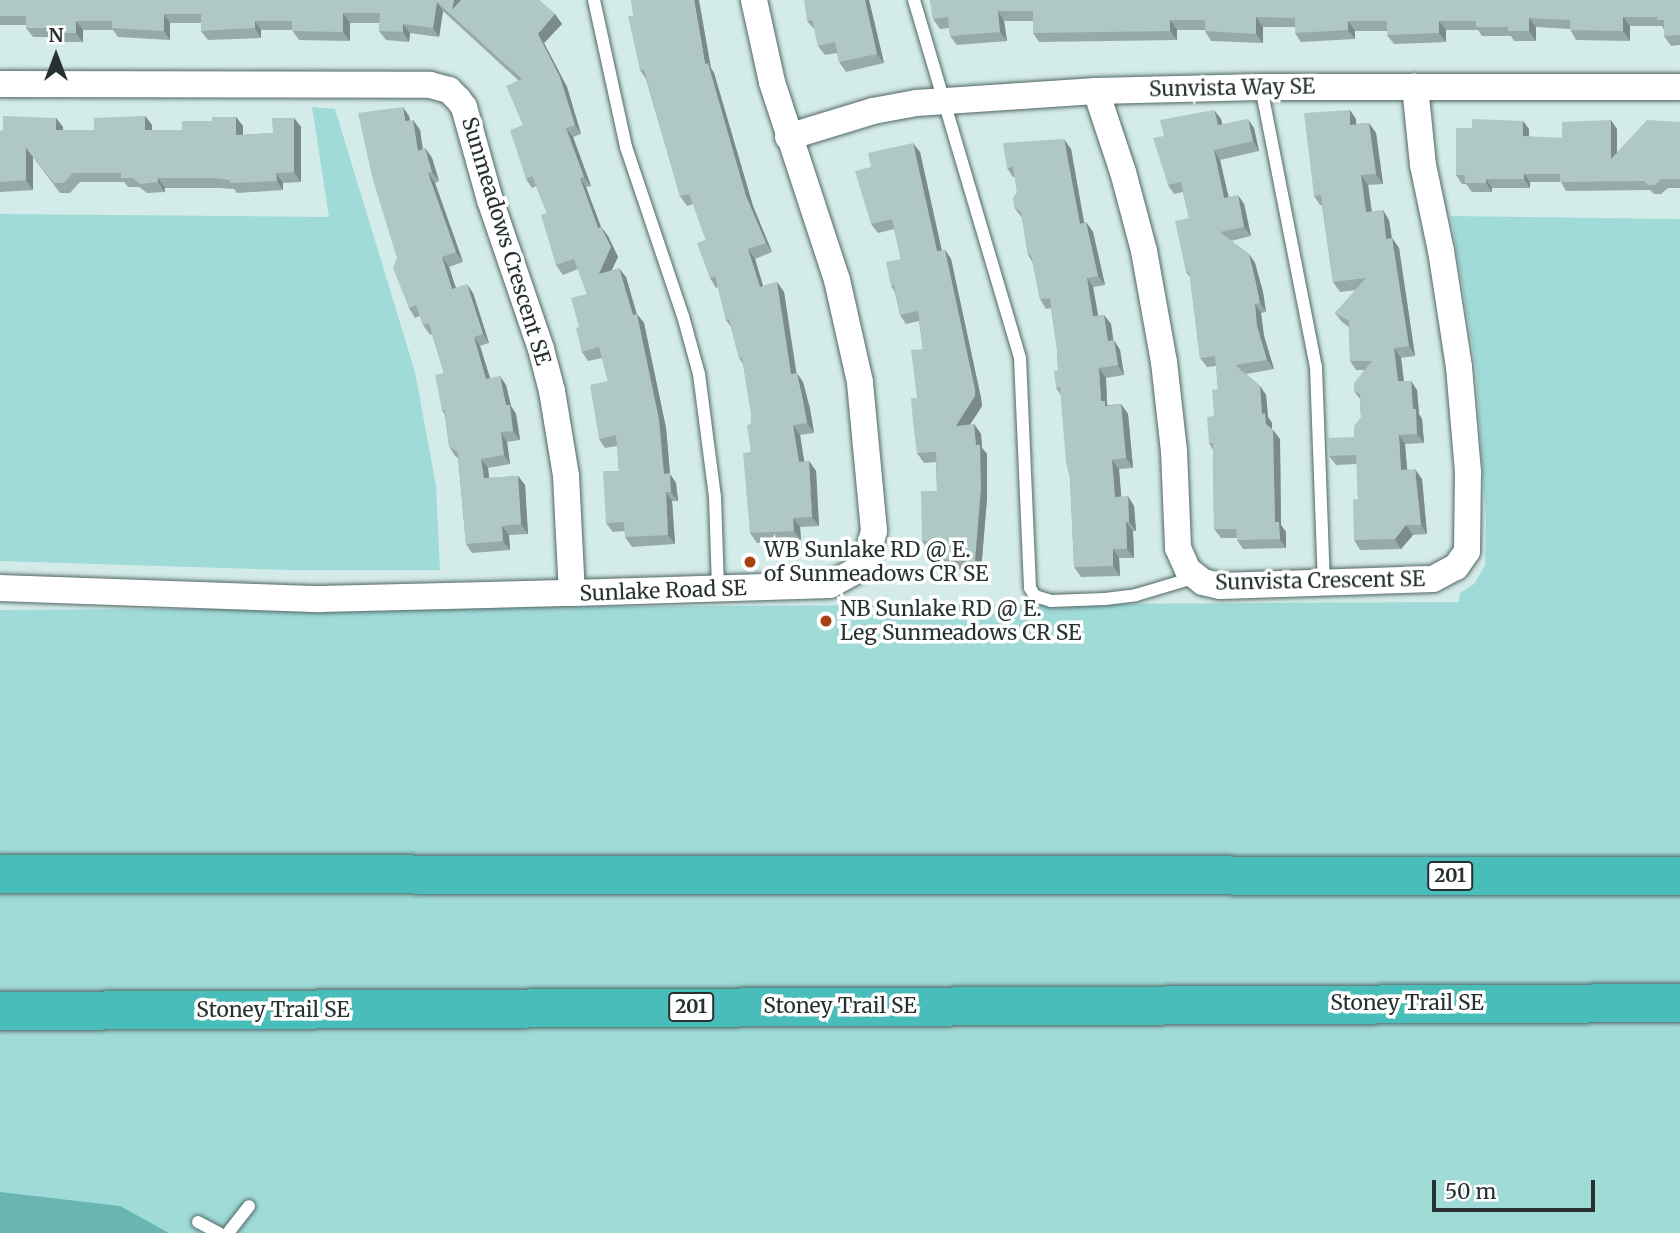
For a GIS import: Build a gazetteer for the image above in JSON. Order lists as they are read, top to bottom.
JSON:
{
  "streets": {
    "highway": ["201", "Stoney Trail SE"],
    "street": [
      "Sunvista Way SE",
      "Sunmeadows Crescent SE",
      "Sunvista Crescent SE",
      "Sunlake Road SE"
    ]
  },
  "crossings": [
    ["Sunvista Way SE", "Sunvista Crescent SE"],
    ["Sunvista Way SE", "Sunlake Road SE"],
    ["Sunmeadows Crescent SE", "Sunlake Road SE"]
  ],
  "places": ["WB Sunlake RD @ E. of Sunmeadows CR SE", "NB Sunlake RD @ E. Leg Sunmeadows CR SE"],
  "scale_bar": "50 m",
  "north": "top"
}
